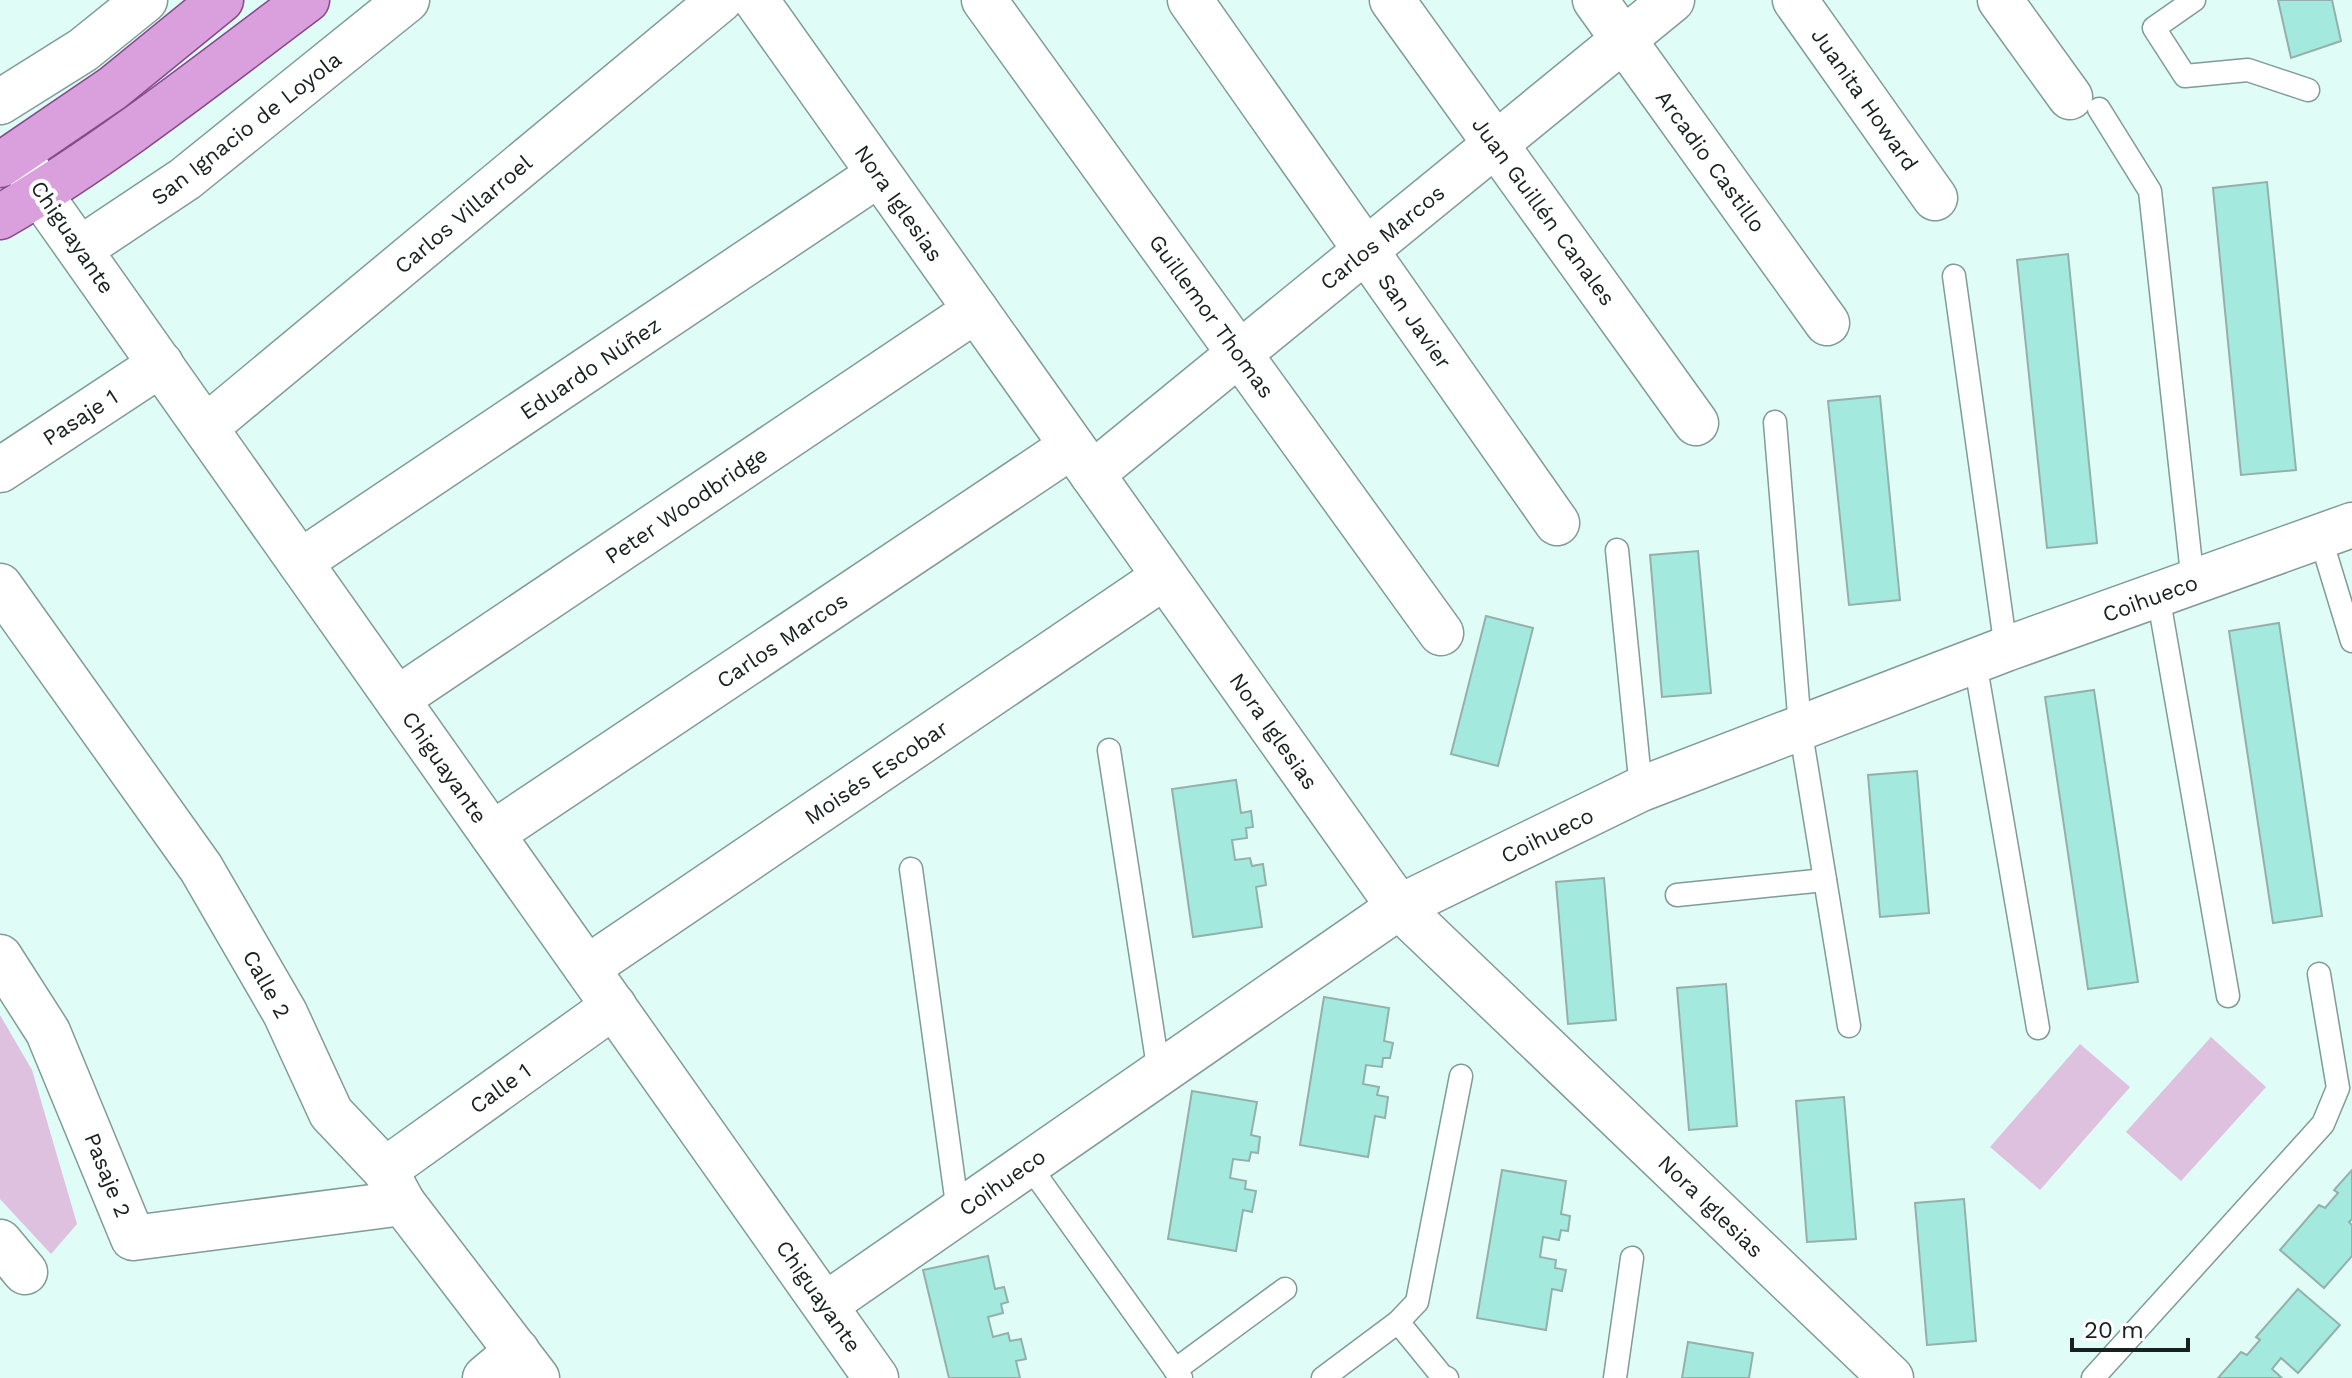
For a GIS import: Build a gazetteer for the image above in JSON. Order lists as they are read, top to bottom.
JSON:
{
  "streets": {
    "street": [
      "Juanita Howard",
      "San Ignacio de Loyola",
      "Arcadio Castillo",
      "Nora Iglesias",
      "Juan Guillén Canales",
      "Carlos Villarroel",
      "Chiguayante",
      "Carlos Marcos",
      "Guillemor Thomas",
      "San Javier",
      "Eduardo Núñez",
      "Pasaje 1",
      "Peter Woodbridge",
      "Coihueco",
      "Moisés Escobar",
      "Calle 2",
      "Calle 1",
      "Pasaje 2"
    ]
  },
  "crossings": [
    ["San Ignacio de Loyola", "Chiguayante"],
    ["Arcadio Castillo", "Carlos Marcos"],
    ["Nora Iglesias", "Carlos Marcos"],
    ["Nora Iglesias", "Eduardo Núñez"],
    ["Nora Iglesias", "Peter Woodbridge"],
    ["Nora Iglesias", "Coihueco"],
    ["Nora Iglesias", "Moisés Escobar"],
    ["Juan Guillén Canales", "Carlos Marcos"],
    ["Carlos Villarroel", "Chiguayante"],
    ["Chiguayante", "Carlos Marcos"],
    ["Chiguayante", "Eduardo Núñez"],
    ["Chiguayante", "Pasaje 1"],
    ["Chiguayante", "Peter Woodbridge"],
    ["Chiguayante", "Coihueco"],
    ["Chiguayante", "Moisés Escobar"],
    ["Chiguayante", "Calle 1"],
    ["Carlos Marcos", "Guillemor Thomas"],
    ["Carlos Marcos", "San Javier"],
    ["Calle 2", "Calle 1"],
    ["Calle 2", "Pasaje 2"],
    ["Calle 1", "Pasaje 2"]
  ],
  "scale_bar": "20 m"
}
